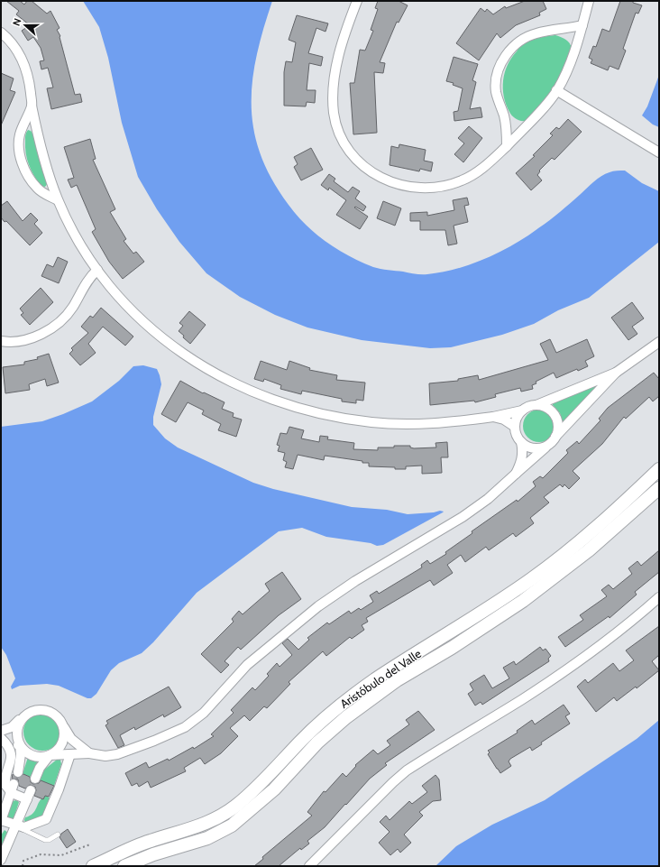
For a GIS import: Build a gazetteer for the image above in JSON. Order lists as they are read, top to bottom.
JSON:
{
  "streets": {
    "street": ["Aristóbulo del Valle"]
  },
  "north": "left"
}
